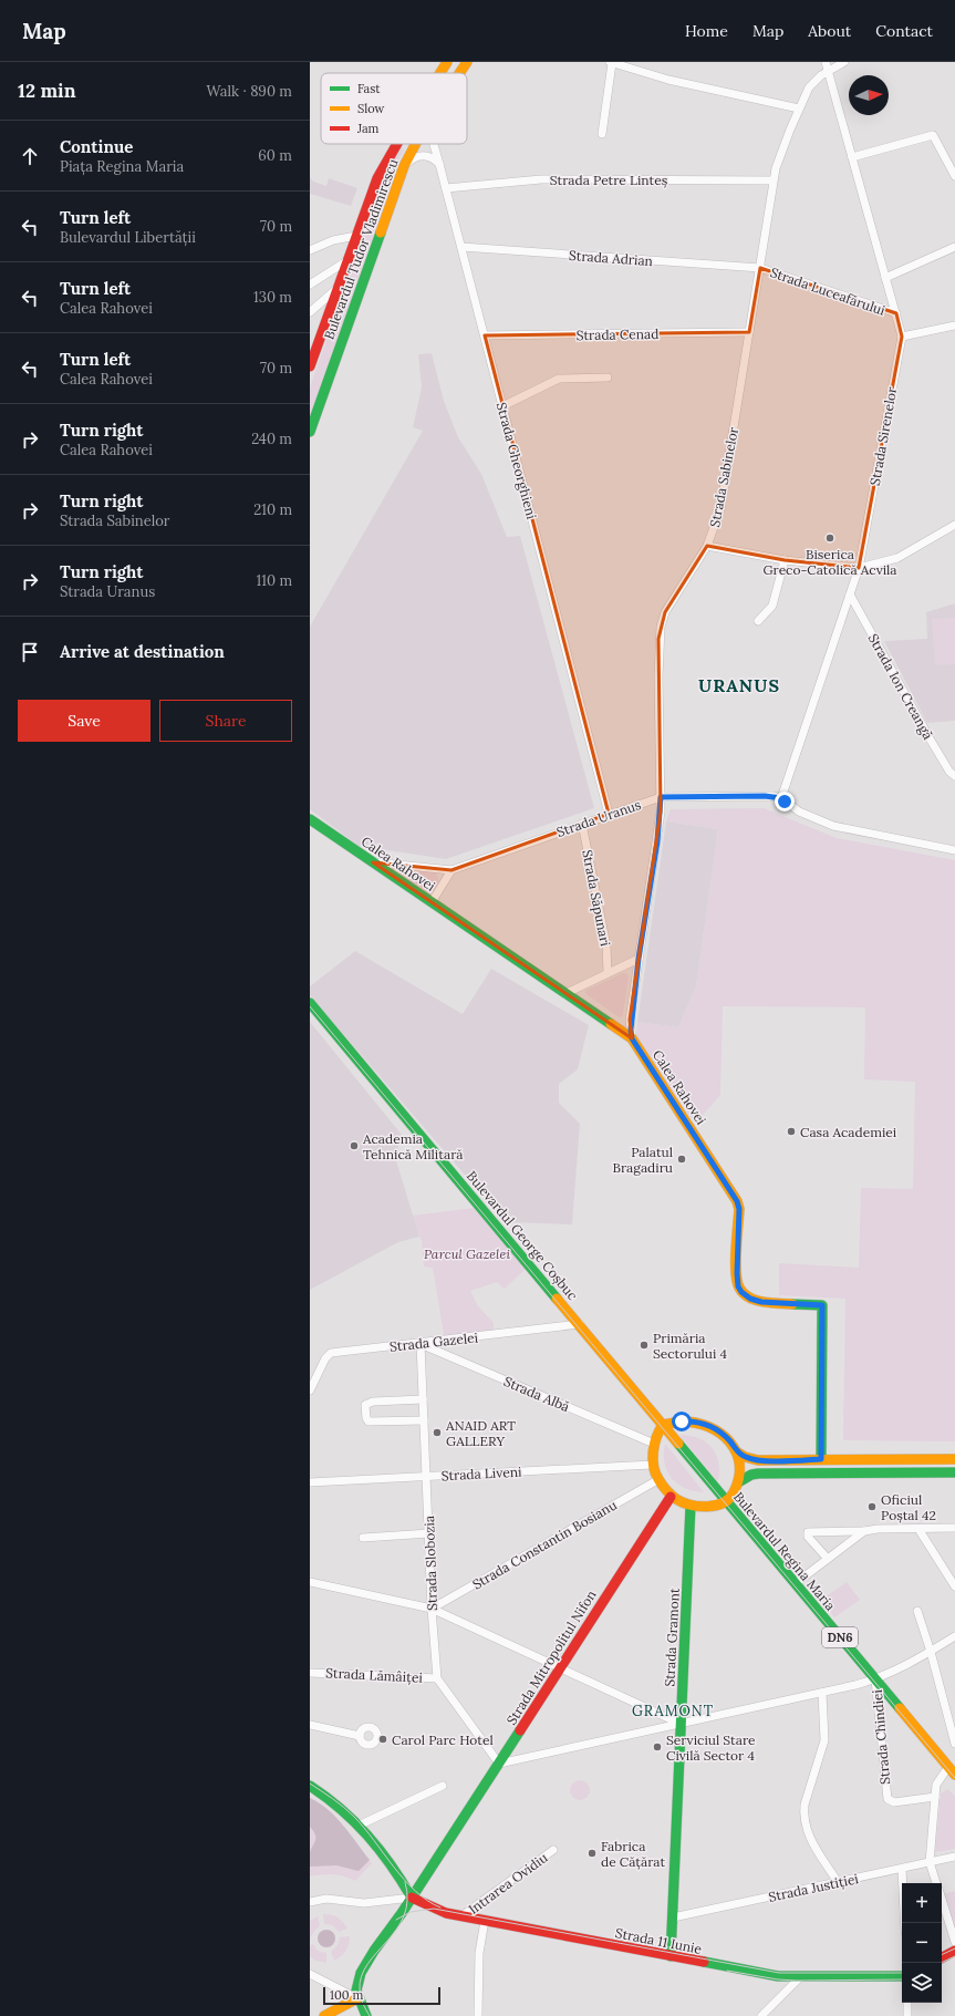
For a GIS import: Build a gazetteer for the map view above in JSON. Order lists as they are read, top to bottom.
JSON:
{
  "streets": {
    "main road": [
      "Bulevardul Tudor Vladimirescu",
      "Calea Rahovei",
      "Bulevardul George Coșbuc",
      "Bulevardul Regina Maria",
      "Strada Gramont",
      "DN6",
      "Strada Mitropolitul Nifon",
      "Strada 11 Iunie"
    ],
    "street": [
      "Strada Petre Linteș",
      "Strada Adrian",
      "Strada Luceafărului",
      "Strada Cenad",
      "Strada Sirenelor",
      "Strada Gheorghieni",
      "Strada Sabinelor",
      "Strada Ion Creangă",
      "Strada Uranus",
      "Strada Săpunari",
      "Strada Gazelei",
      "Strada Albă",
      "Strada Liveni",
      "Strada Constantin Bosianu",
      "Strada Slobozia",
      "Strada Lămâiței",
      "Strada Chindiei",
      "Intrarea Ovidiu",
      "Strada Justiției"
    ]
  },
  "crossings": [
    ["Strada Petre Linteș", "Strada Gheorghieni"],
    ["Strada Petre Linteș", "Strada Sabinelor"],
    ["Strada Adrian", "Strada Luceafărului"],
    ["Strada Adrian", "Strada Gheorghieni"],
    ["Strada Adrian", "Strada Sabinelor"],
    ["Strada Luceafărului", "Strada Sirenelor"],
    ["Strada Luceafărului", "Strada Sabinelor"],
    ["Strada Cenad", "Strada Gheorghieni"],
    ["Strada Cenad", "Strada Sabinelor"],
    ["Strada Sirenelor", "Strada Sabinelor"],
    ["Strada Sirenelor", "Strada Ion Creangă"],
    ["Strada Sirenelor", "Strada Uranus"],
    ["Strada Gheorghieni", "Strada Uranus"],
    ["Strada Sabinelor", "Strada Uranus"],
    ["Strada Sabinelor", "Calea Rahovei"],
    ["Strada Uranus", "Calea Rahovei"],
    ["Strada Uranus", "Strada Săpunari"],
    ["Bulevardul George Coșbuc", "Strada Gazelei"],
    ["Bulevardul George Coșbuc", "Bulevardul Regina Maria"],
    ["Strada Gazelei", "Strada Albă"],
    ["Strada Gazelei", "Strada Slobozia"],
    ["Strada Albă", "Strada Slobozia"],
    ["Strada Liveni", "Strada Slobozia"],
    ["Strada Constantin Bosianu", "Strada Slobozia"],
    ["Bulevardul Regina Maria", "Strada Chindiei"],
    ["Strada Slobozia", "Strada Lămâiței"],
    ["Strada Gramont", "Strada Justiției"],
    ["Strada Gramont", "Strada 11 Iunie"],
    ["Strada Mitropolitul Nifon", "Strada 11 Iunie"],
    ["Intrarea Ovidiu", "Strada 11 Iunie"]
  ],
  "districts": ["URANUS", "GRAMONT"],
  "parks": ["Parcul Gazelei"],
  "places": [
    "Biserica Greco-Catolică Acvila",
    "Casa Academiei",
    "Academia Tehnică Militară",
    "Palatul Bragadiru",
    "Primăria Sectorului 4",
    "ANAID ART GALLERY",
    "Oficiul Poștal 42",
    "Carol Parc Hotel",
    "Serviciul Stare Civilă Sector 4",
    "Fabrica de Cățărat"
  ],
  "legend": ["Fast", "Slow", "Jam"],
  "scale_bar": "100 m",
  "north": "right",
  "page": {
    "header": "Map",
    "nav": [
      "Home",
      "Map",
      "About",
      "Contact"
    ],
    "heading": ["12 min", "Walk · 890 m"],
    "list": [
      ["Continue", "Piața Regina Maria", "60 m"],
      ["Turn left", "Bulevardul Libertății", "70 m"],
      ["Turn left", "Calea Rahovei", "130 m"],
      ["Turn left", "Calea Rahovei", "70 m"],
      ["Turn right", "Calea Rahovei", "240 m"],
      ["Turn right", "Strada Sabinelor", "210 m"],
      ["Turn right", "Strada Uranus", "110 m"],
      "Arrive at destination"
    ],
    "buttons": ["Save", "Share"],
    "map_buttons": ["+", "−"],
    "scale": "100 m"
  }
}
